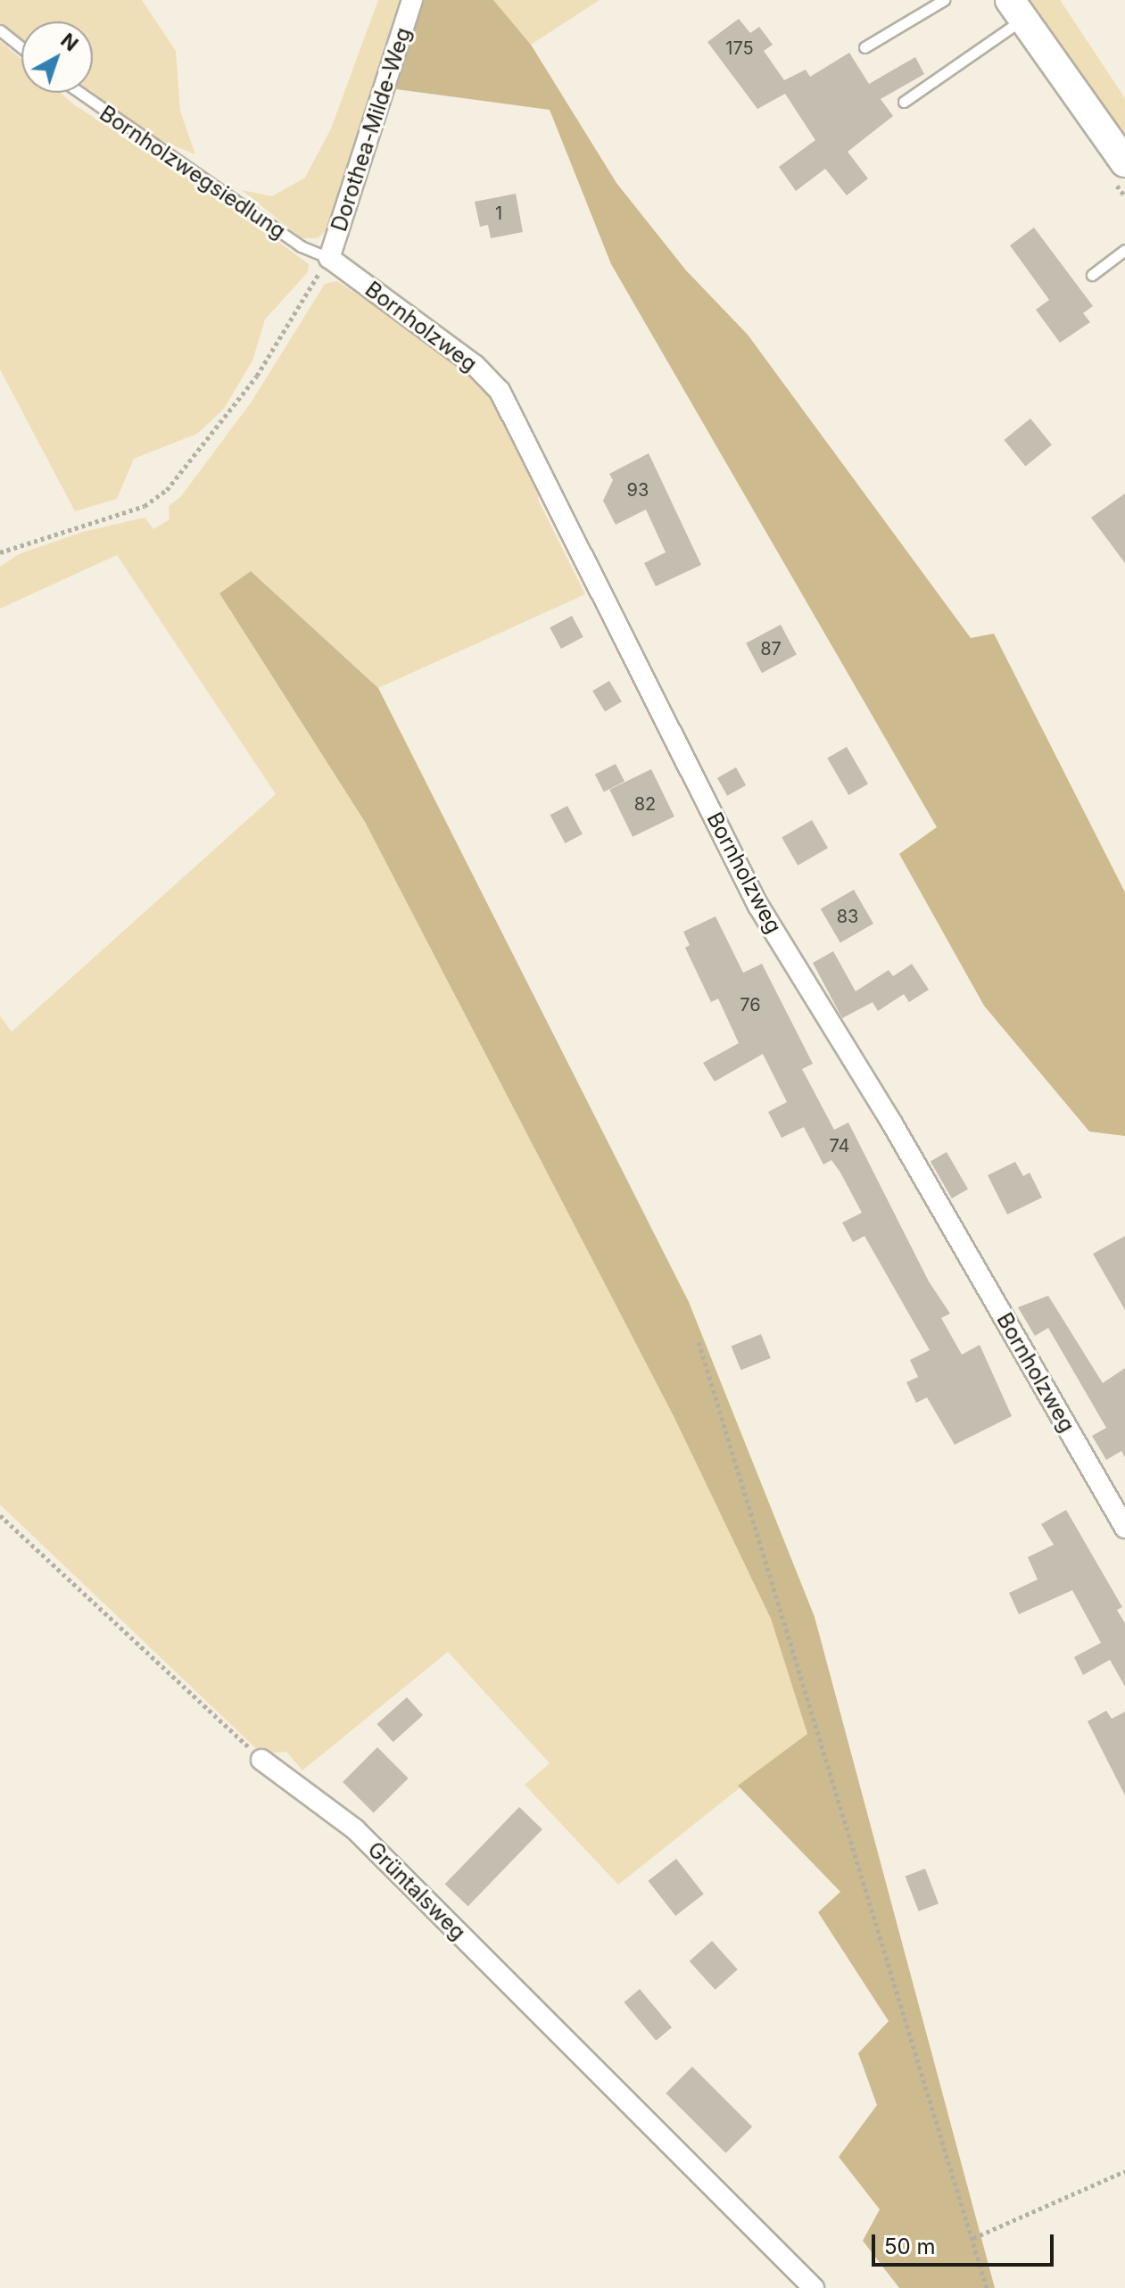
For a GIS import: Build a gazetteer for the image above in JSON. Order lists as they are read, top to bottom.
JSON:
{
  "streets": {
    "street": ["Dorothea-Milde-Weg", "Bornholzweg", "Grüntalsweg"],
    "lane": ["Bornholzwegsiedlung"]
  },
  "crossings": [
    ["Dorothea-Milde-Weg", "Bornholzwegsiedlung"],
    ["Dorothea-Milde-Weg", "Bornholzweg"],
    ["Bornholzwegsiedlung", "Bornholzweg"]
  ],
  "house_numbers": [
    "175",
    "1",
    "93",
    "87",
    "82",
    "83",
    "76",
    "74"
  ],
  "scale_bar": "50 m",
  "north": "top right"
}
